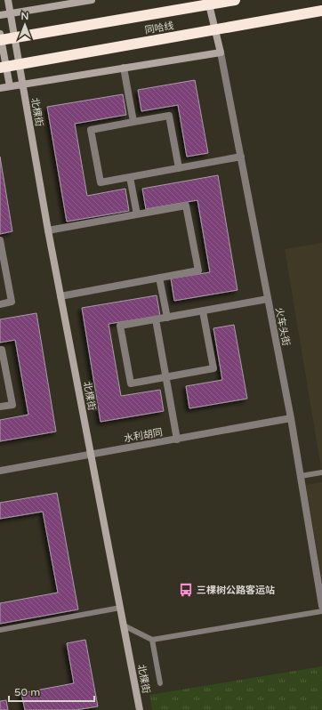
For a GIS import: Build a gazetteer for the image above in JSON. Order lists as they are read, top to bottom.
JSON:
{
  "streets": {
    "highway": ["同哈线"],
    "street": ["北棵街", "火车头街", "水利胡同"]
  },
  "crossings": [
    ["北棵街", "水利胡同"],
    ["火车头街", "水利胡同"]
  ],
  "places": {
    "bus stop": ["三棵树公路客运站"]
  },
  "scale_bar": "50 m",
  "north": "top"
}
